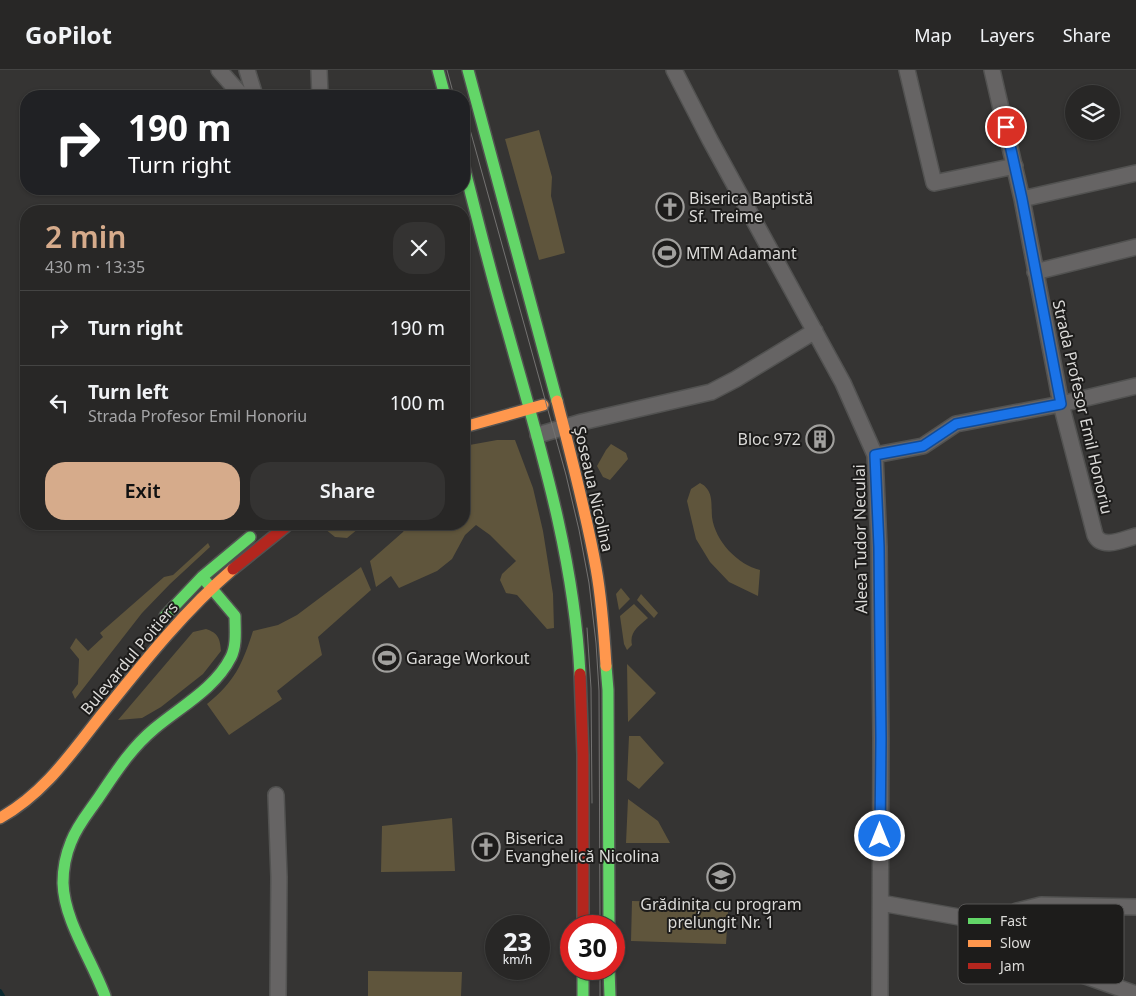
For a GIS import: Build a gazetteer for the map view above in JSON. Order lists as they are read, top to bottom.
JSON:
{
  "streets": {
    "main road": ["Șoseaua Nicolina", "Bulevardul Poitiers"],
    "street": ["Strada Profesor Emil Honoriu", "Aleea Tudor Neculai"]
  },
  "places": {
    "church": ["Biserica Baptistă Sf. Treime", "Biserica Evanghelică Nicolina"],
    "sports": ["MTM Adamant", "Garage Workout"],
    "building": ["Bloc 972"],
    "school or university": ["Grădinița cu program prelungit Nr. 1"]
  },
  "legend": ["Fast", "Slow", "Jam"],
  "page": {
    "header": "GoPilot",
    "nav": ["Map", "Layers", "Share"],
    "turn": ["190 m", "Turn right"],
    "heading": ["2 min", "430 m · 13:35"],
    "list": [
      {
        "name": "Turn right",
        "value": "190 m"
      },
      {
        "name": "Turn left",
        "note": "Strada Profesor Emil Honoriu",
        "value": "100 m"
      }
    ],
    "buttons": ["Exit", "Share"],
    "speed": "23 km/h",
    "limit": "30"
  }
}
